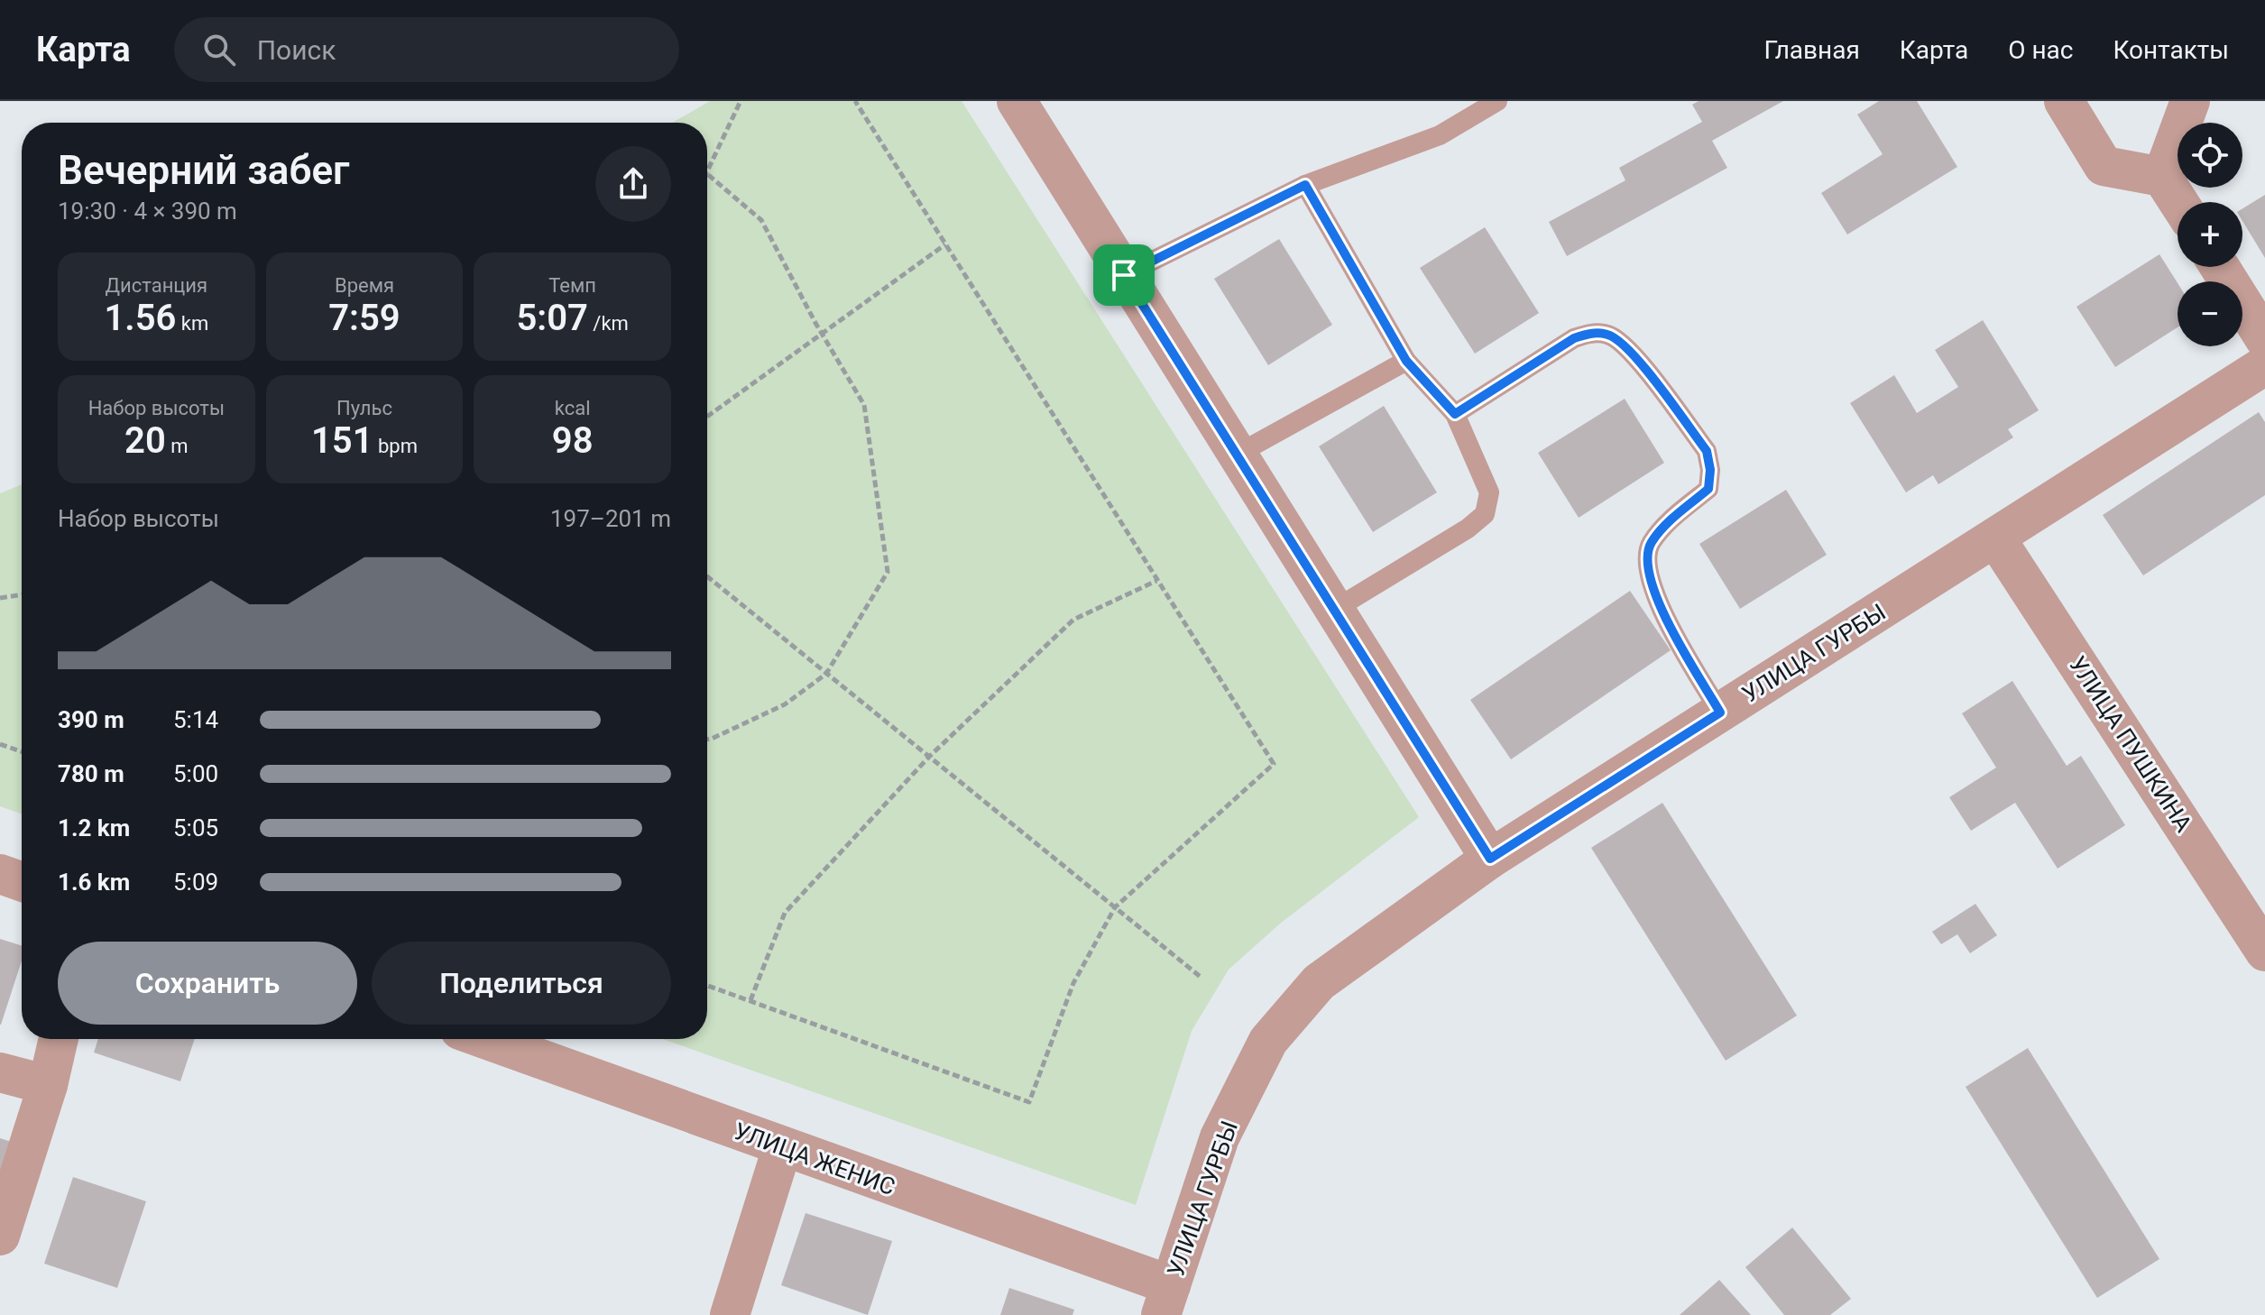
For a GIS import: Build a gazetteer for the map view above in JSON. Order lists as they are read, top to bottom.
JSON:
{
  "streets": {
    "street": ["УЛИЦА ГУРБЫ", "УЛИЦА ПУШКИНА", "УЛИЦА ЖЕНИС"]
  },
  "crossings": [
    ["УЛИЦА ГУРБЫ", "УЛИЦА ПУШКИНА"],
    ["УЛИЦА ГУРБЫ", "УЛИЦА ЖЕНИС"]
  ],
  "page": {
    "header": "Карта",
    "search": "Поиск",
    "nav": [
      "Главная",
      "Карта",
      "О нас",
      "Контакты"
    ],
    "map_buttons": ["+", "−"],
    "heading": ["Вечерний забег", "19:30 · 4 × 390 m"],
    "stats": [
      ["Дистанция", "1.56 km"],
      ["Время", "7:59"],
      ["Темп", "5:07 /km"],
      ["Набор высоты", "20 m"],
      ["Пульс", "151 bpm"],
      ["kcal", "98"]
    ],
    "chart": ["Набор высоты", "197–201 m"],
    "list": [
      {
        "name": "390 m",
        "note": "5:14"
      },
      {
        "name": "780 m",
        "note": "5:00"
      },
      {
        "name": "1.2 km",
        "note": "5:05"
      },
      {
        "name": "1.6 km",
        "note": "5:09"
      }
    ],
    "buttons": ["Сохранить", "Поделиться"]
  }
}
